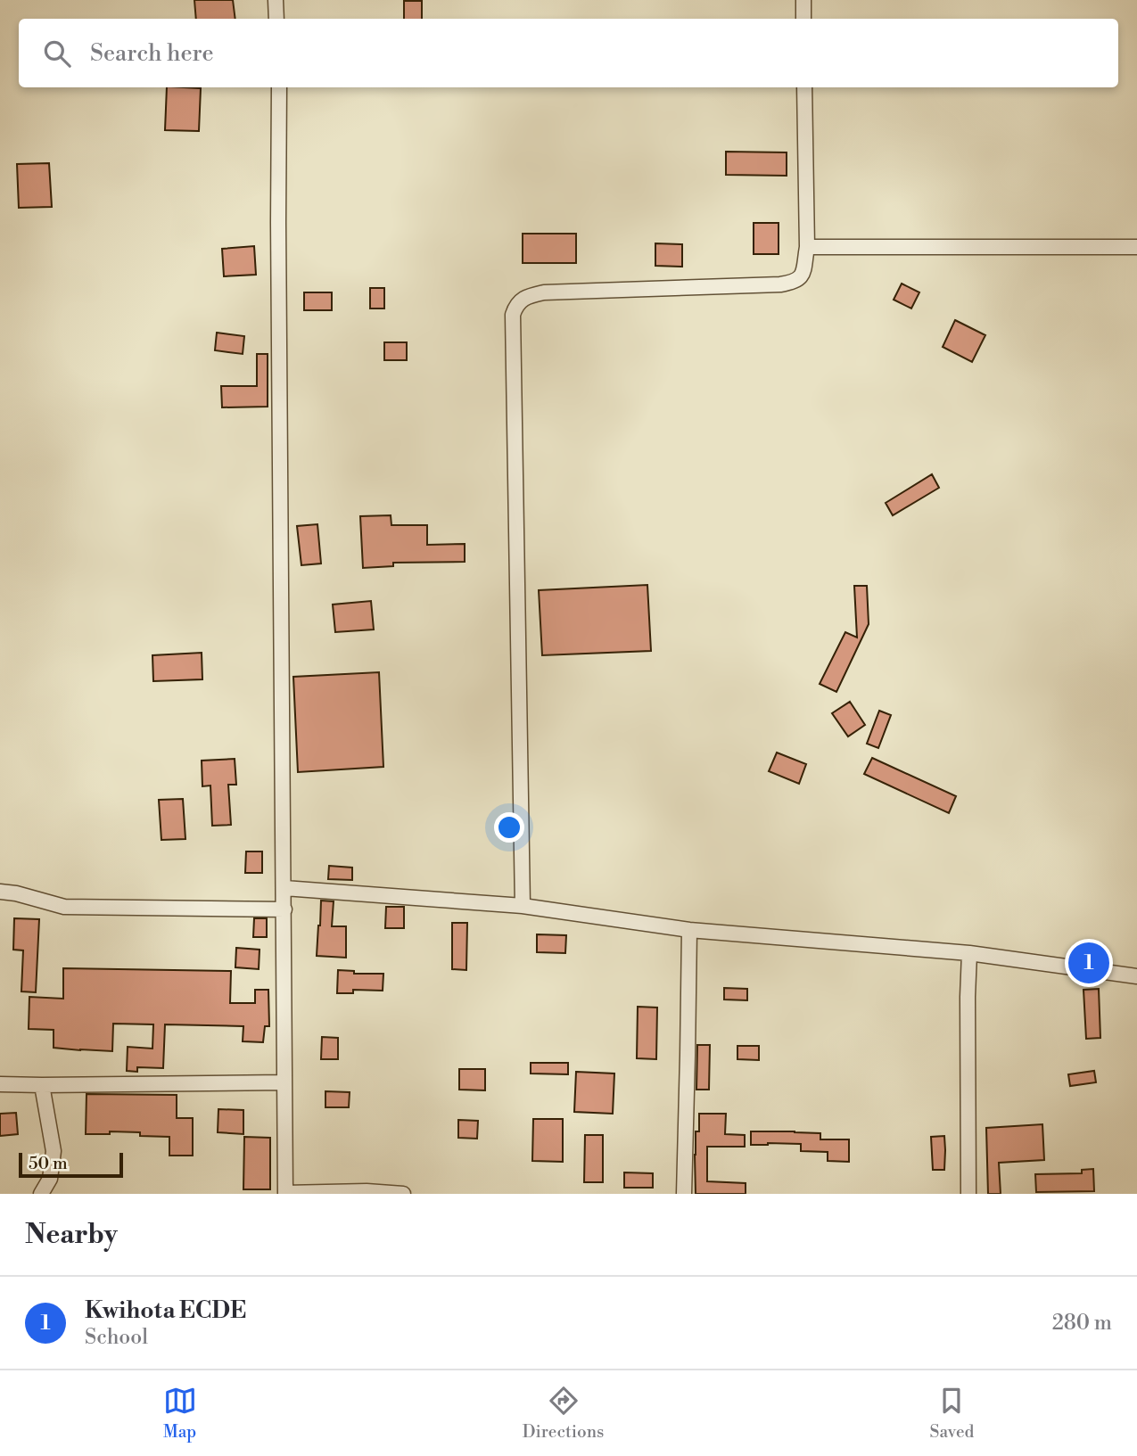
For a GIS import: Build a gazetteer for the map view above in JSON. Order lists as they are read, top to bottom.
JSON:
{
  "scale_bar": "50 m",
  "page": {
    "search": "Search here",
    "pins": "1",
    "scale": "50 m",
    "heading": "Nearby",
    "list": [
      {
        "mark": "1",
        "name": "Kwihota ECDE",
        "note": "School",
        "value": "280 m"
      }
    ],
    "nav": ["Map", "Directions", "Saved"]
  }
}
